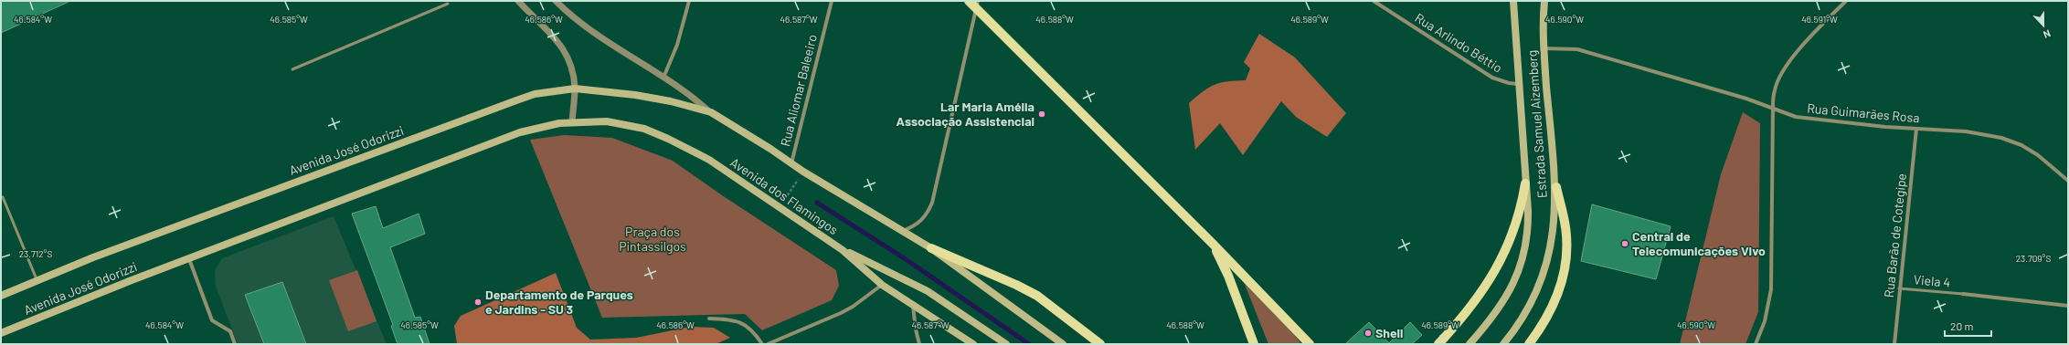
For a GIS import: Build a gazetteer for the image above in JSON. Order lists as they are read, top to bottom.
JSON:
{
  "streets": {
    "main road": ["Estrada Samuel Aizemberg", "Avenida José Odorizzi", "Avenida dos Flamingos"],
    "street": [
      "Rua Arlindo Béttio",
      "Rua Aliomar Baleeiro",
      "Rua Guimarães Rosa",
      "Rua Barão de Cotegipe"
    ],
    "lane": ["Viela 4"]
  },
  "crossings": [
    ["Rua Arlindo Béttio", "Estrada Samuel Aizemberg"],
    ["Rua Aliomar Baleeiro", "Avenida José Odorizzi"],
    ["Rua Guimarães Rosa", "Estrada Samuel Aizemberg"],
    ["Rua Guimarães Rosa", "Rua Barão de Cotegipe"],
    ["Avenida José Odorizzi", "Avenida dos Flamingos"],
    ["Rua Barão de Cotegipe", "Viela 4"]
  ],
  "parks": ["Praça dos Pintassilgos"],
  "places": [
    "Lar Maria Amélia Associação Assistencial",
    "Central de Telecomunicações Vivo",
    "Departamento de Parques e Jardins - SU 3",
    "Shell"
  ],
  "scale_bar": "20 m",
  "north": "bottom",
  "coordinates": [
    "46.590°W",
    "46.584°W",
    "46.585°W",
    "46.586°W",
    "46.587°W",
    "46.588°W",
    "46.589°W",
    "46.591°W",
    "23.712°S",
    "23.709°S"
  ]
}
